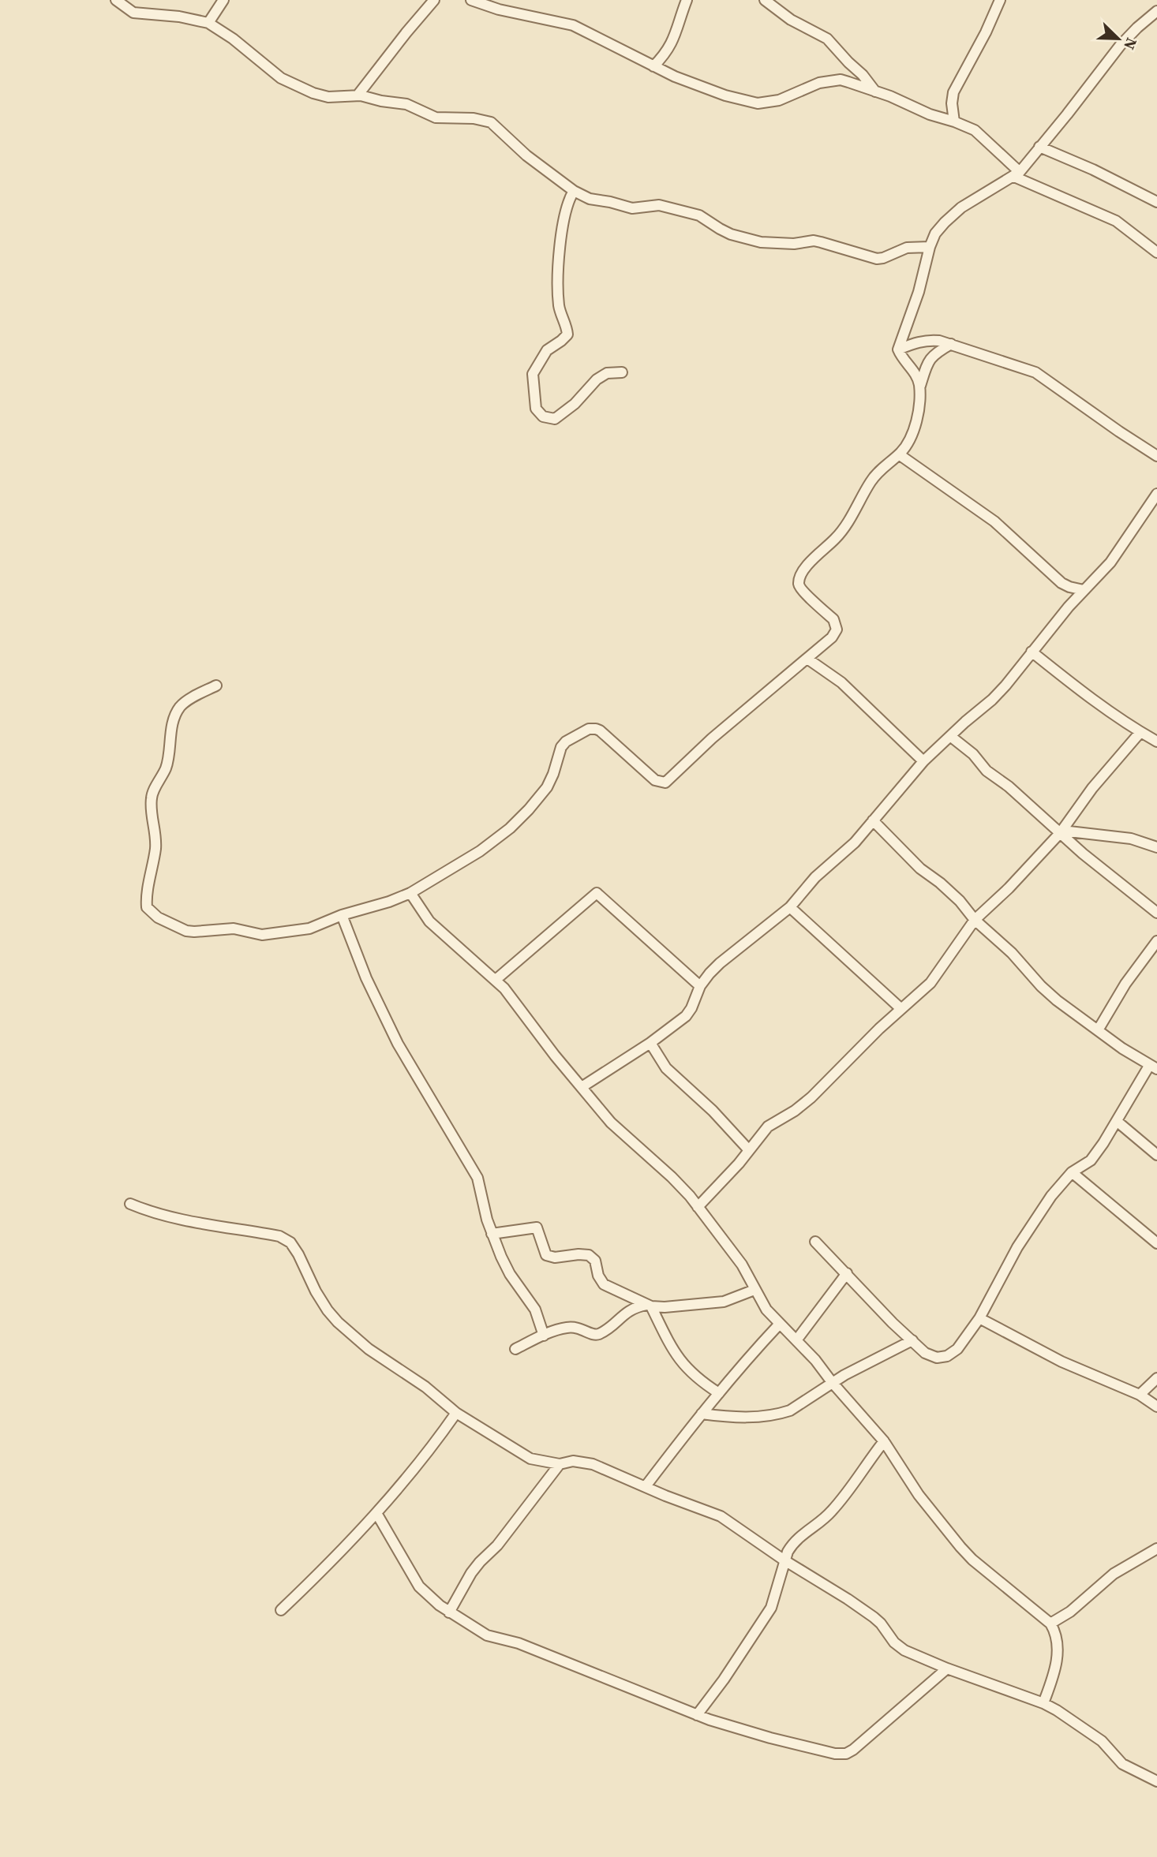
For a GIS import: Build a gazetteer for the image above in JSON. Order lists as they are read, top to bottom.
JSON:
{
  "north": "bottom right"
}
